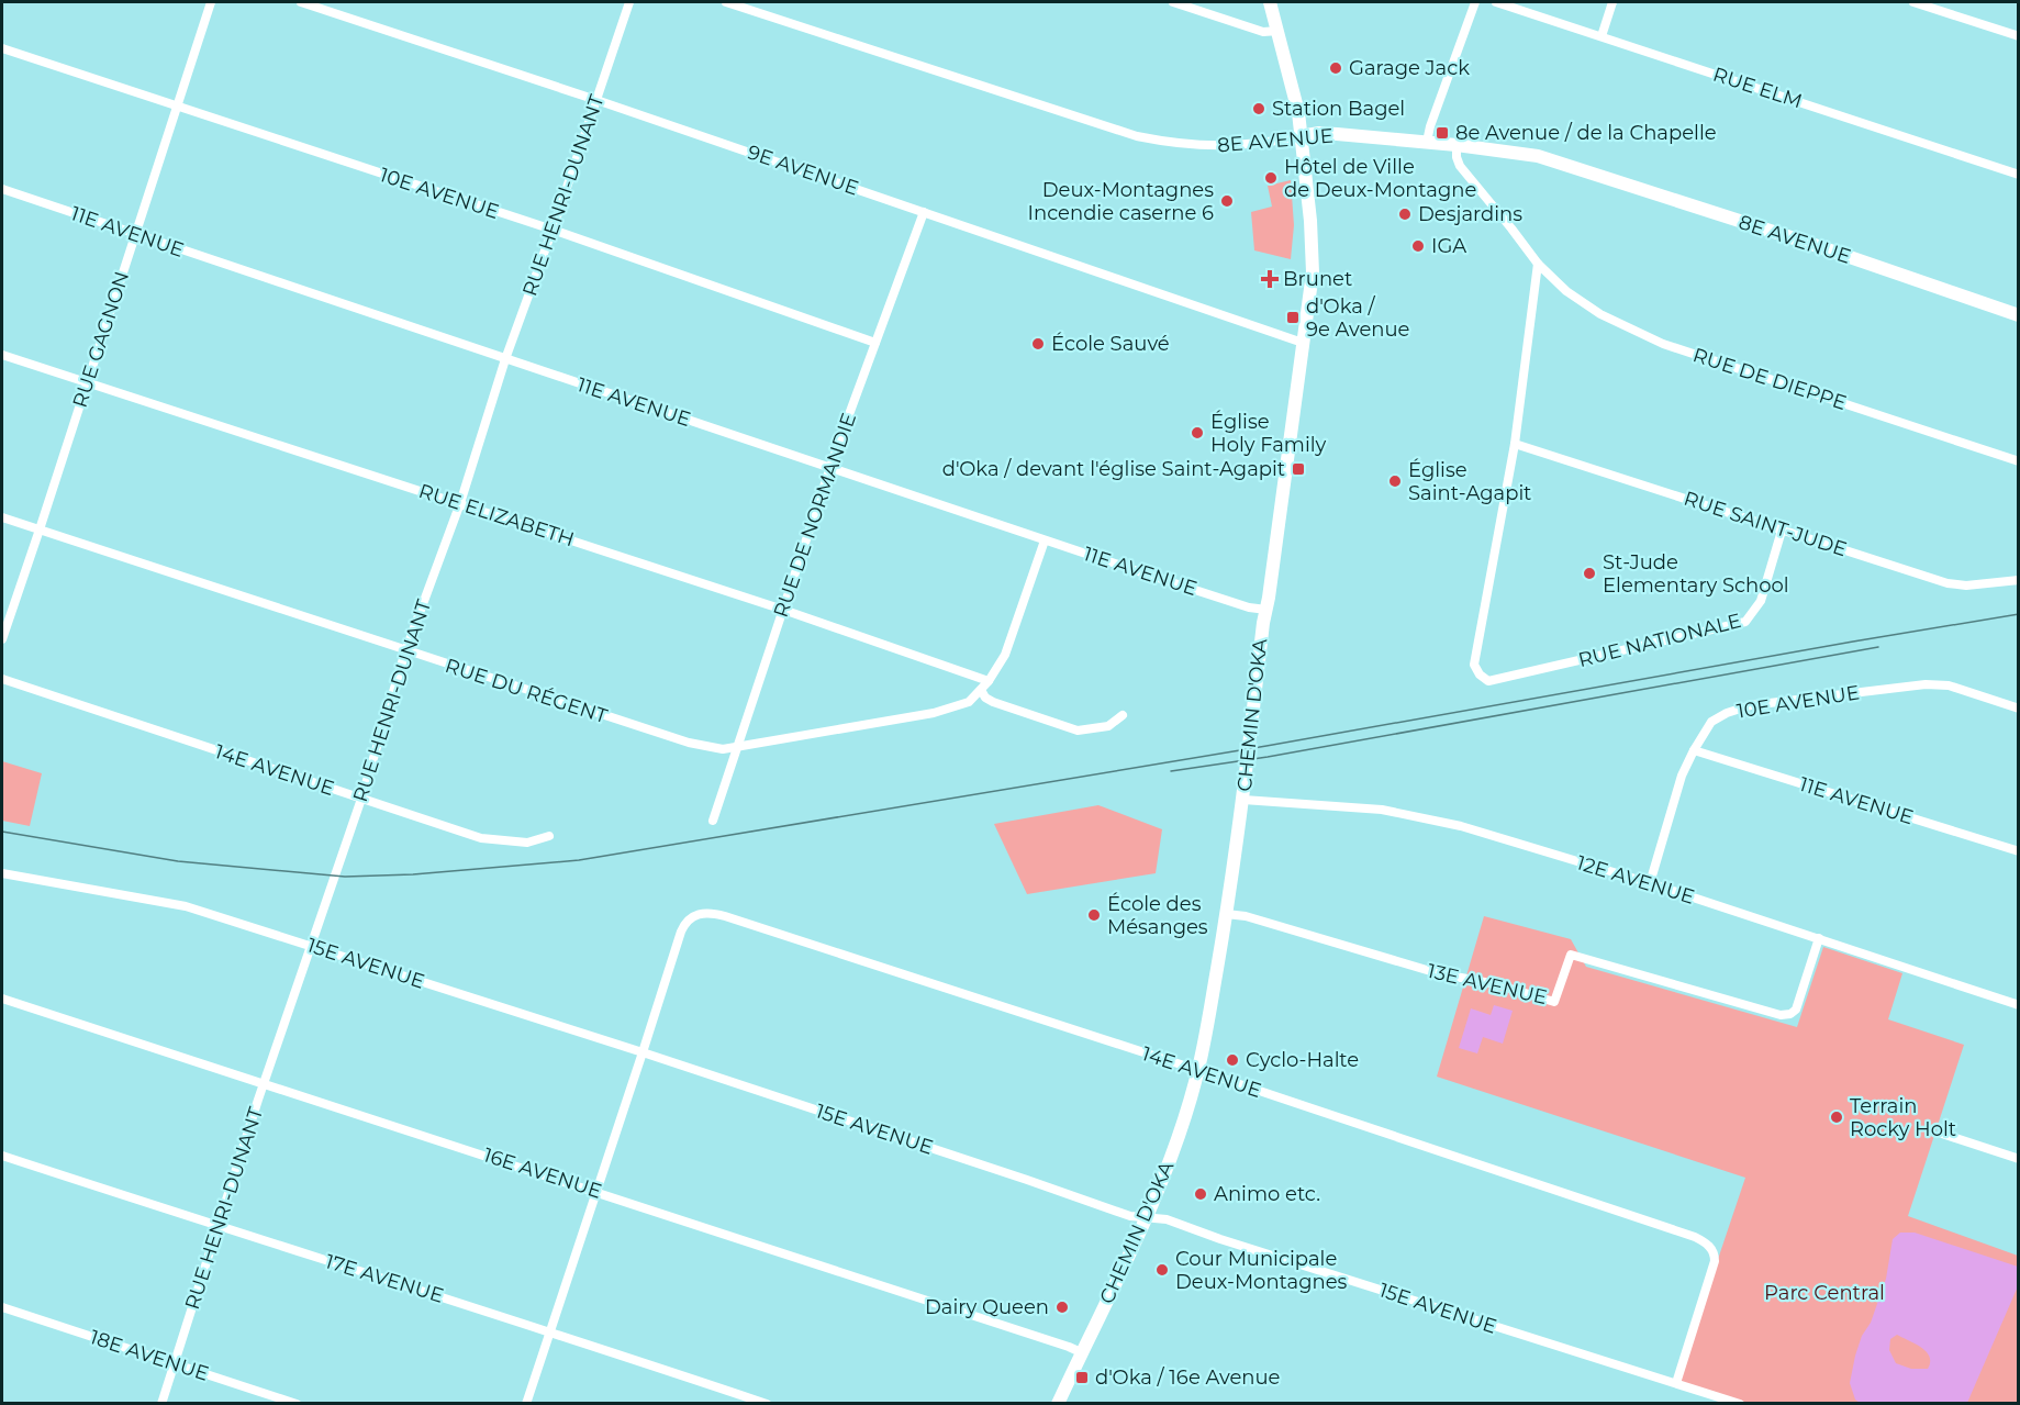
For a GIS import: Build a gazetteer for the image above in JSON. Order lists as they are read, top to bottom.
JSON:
{
  "streets": {
    "main road": ["8E AVENUE", "CHEMIN D'OKA"],
    "street": [
      "RUE ELM",
      "9E AVENUE",
      "10E AVENUE",
      "RUE HENRI-DUNANT",
      "11E AVENUE",
      "RUE GAGNON",
      "RUE DE DIEPPE",
      "RUE ELIZABETH",
      "RUE DE NORMANDIE",
      "RUE SAINT-JUDE",
      "RUE NATIONALE",
      "RUE DU RÉGENT",
      "14E AVENUE",
      "12E AVENUE",
      "15E AVENUE",
      "13E AVENUE",
      "16E AVENUE",
      "17E AVENUE",
      "18E AVENUE"
    ]
  },
  "crossings": [
    ["8E AVENUE", "RUE DE DIEPPE"],
    ["8E AVENUE", "CHEMIN D'OKA"],
    ["9E AVENUE", "RUE HENRI-DUNANT"],
    ["9E AVENUE", "RUE DE NORMANDIE"],
    ["9E AVENUE", "CHEMIN D'OKA"],
    ["10E AVENUE", "RUE HENRI-DUNANT"],
    ["10E AVENUE", "11E AVENUE"],
    ["10E AVENUE", "RUE GAGNON"],
    ["10E AVENUE", "RUE DE NORMANDIE"],
    ["10E AVENUE", "12E AVENUE"],
    ["RUE HENRI-DUNANT", "11E AVENUE"],
    ["RUE HENRI-DUNANT", "RUE ELIZABETH"],
    ["RUE HENRI-DUNANT", "RUE DU RÉGENT"],
    ["RUE HENRI-DUNANT", "14E AVENUE"],
    ["RUE HENRI-DUNANT", "15E AVENUE"],
    ["RUE HENRI-DUNANT", "16E AVENUE"],
    ["RUE HENRI-DUNANT", "17E AVENUE"],
    ["RUE HENRI-DUNANT", "18E AVENUE"],
    ["11E AVENUE", "RUE GAGNON"],
    ["11E AVENUE", "RUE DE NORMANDIE"],
    ["11E AVENUE", "RUE DU RÉGENT"],
    ["11E AVENUE", "CHEMIN D'OKA"],
    ["RUE GAGNON", "RUE ELIZABETH"],
    ["RUE GAGNON", "RUE DU RÉGENT"],
    ["RUE ELIZABETH", "RUE DE NORMANDIE"],
    ["RUE ELIZABETH", "RUE DU RÉGENT"],
    ["RUE DE NORMANDIE", "RUE DU RÉGENT"],
    ["RUE SAINT-JUDE", "RUE NATIONALE"],
    ["CHEMIN D'OKA", "14E AVENUE"],
    ["CHEMIN D'OKA", "12E AVENUE"],
    ["CHEMIN D'OKA", "15E AVENUE"],
    ["CHEMIN D'OKA", "13E AVENUE"],
    ["CHEMIN D'OKA", "16E AVENUE"],
    ["14E AVENUE", "15E AVENUE"],
    ["12E AVENUE", "13E AVENUE"]
  ],
  "parks": ["Parc Central"],
  "places": {
    "other": [
      "Garage Jack",
      "Station Bagel",
      "Hôtel de Ville de Deux-Montagne",
      "Deux-Montagnes Incendie caserne 6",
      "Desjardins",
      "IGA",
      "École Sauvé",
      "Église Holy Family",
      "Église Saint-Agapit",
      "St-Jude Elementary School",
      "École des Mésanges",
      "Cyclo-Halte",
      "Terrain Rocky Holt",
      "Animo etc.",
      "Cour Municipale Deux-Montagnes",
      "Dairy Queen"
    ],
    "transit": [
      "8e Avenue / de la Chapelle",
      "d'Oka / 9e Avenue",
      "d'Oka / devant l'église Saint-Agapit",
      "d'Oka / 16e Avenue"
    ],
    "health": ["Brunet"]
  }
}
